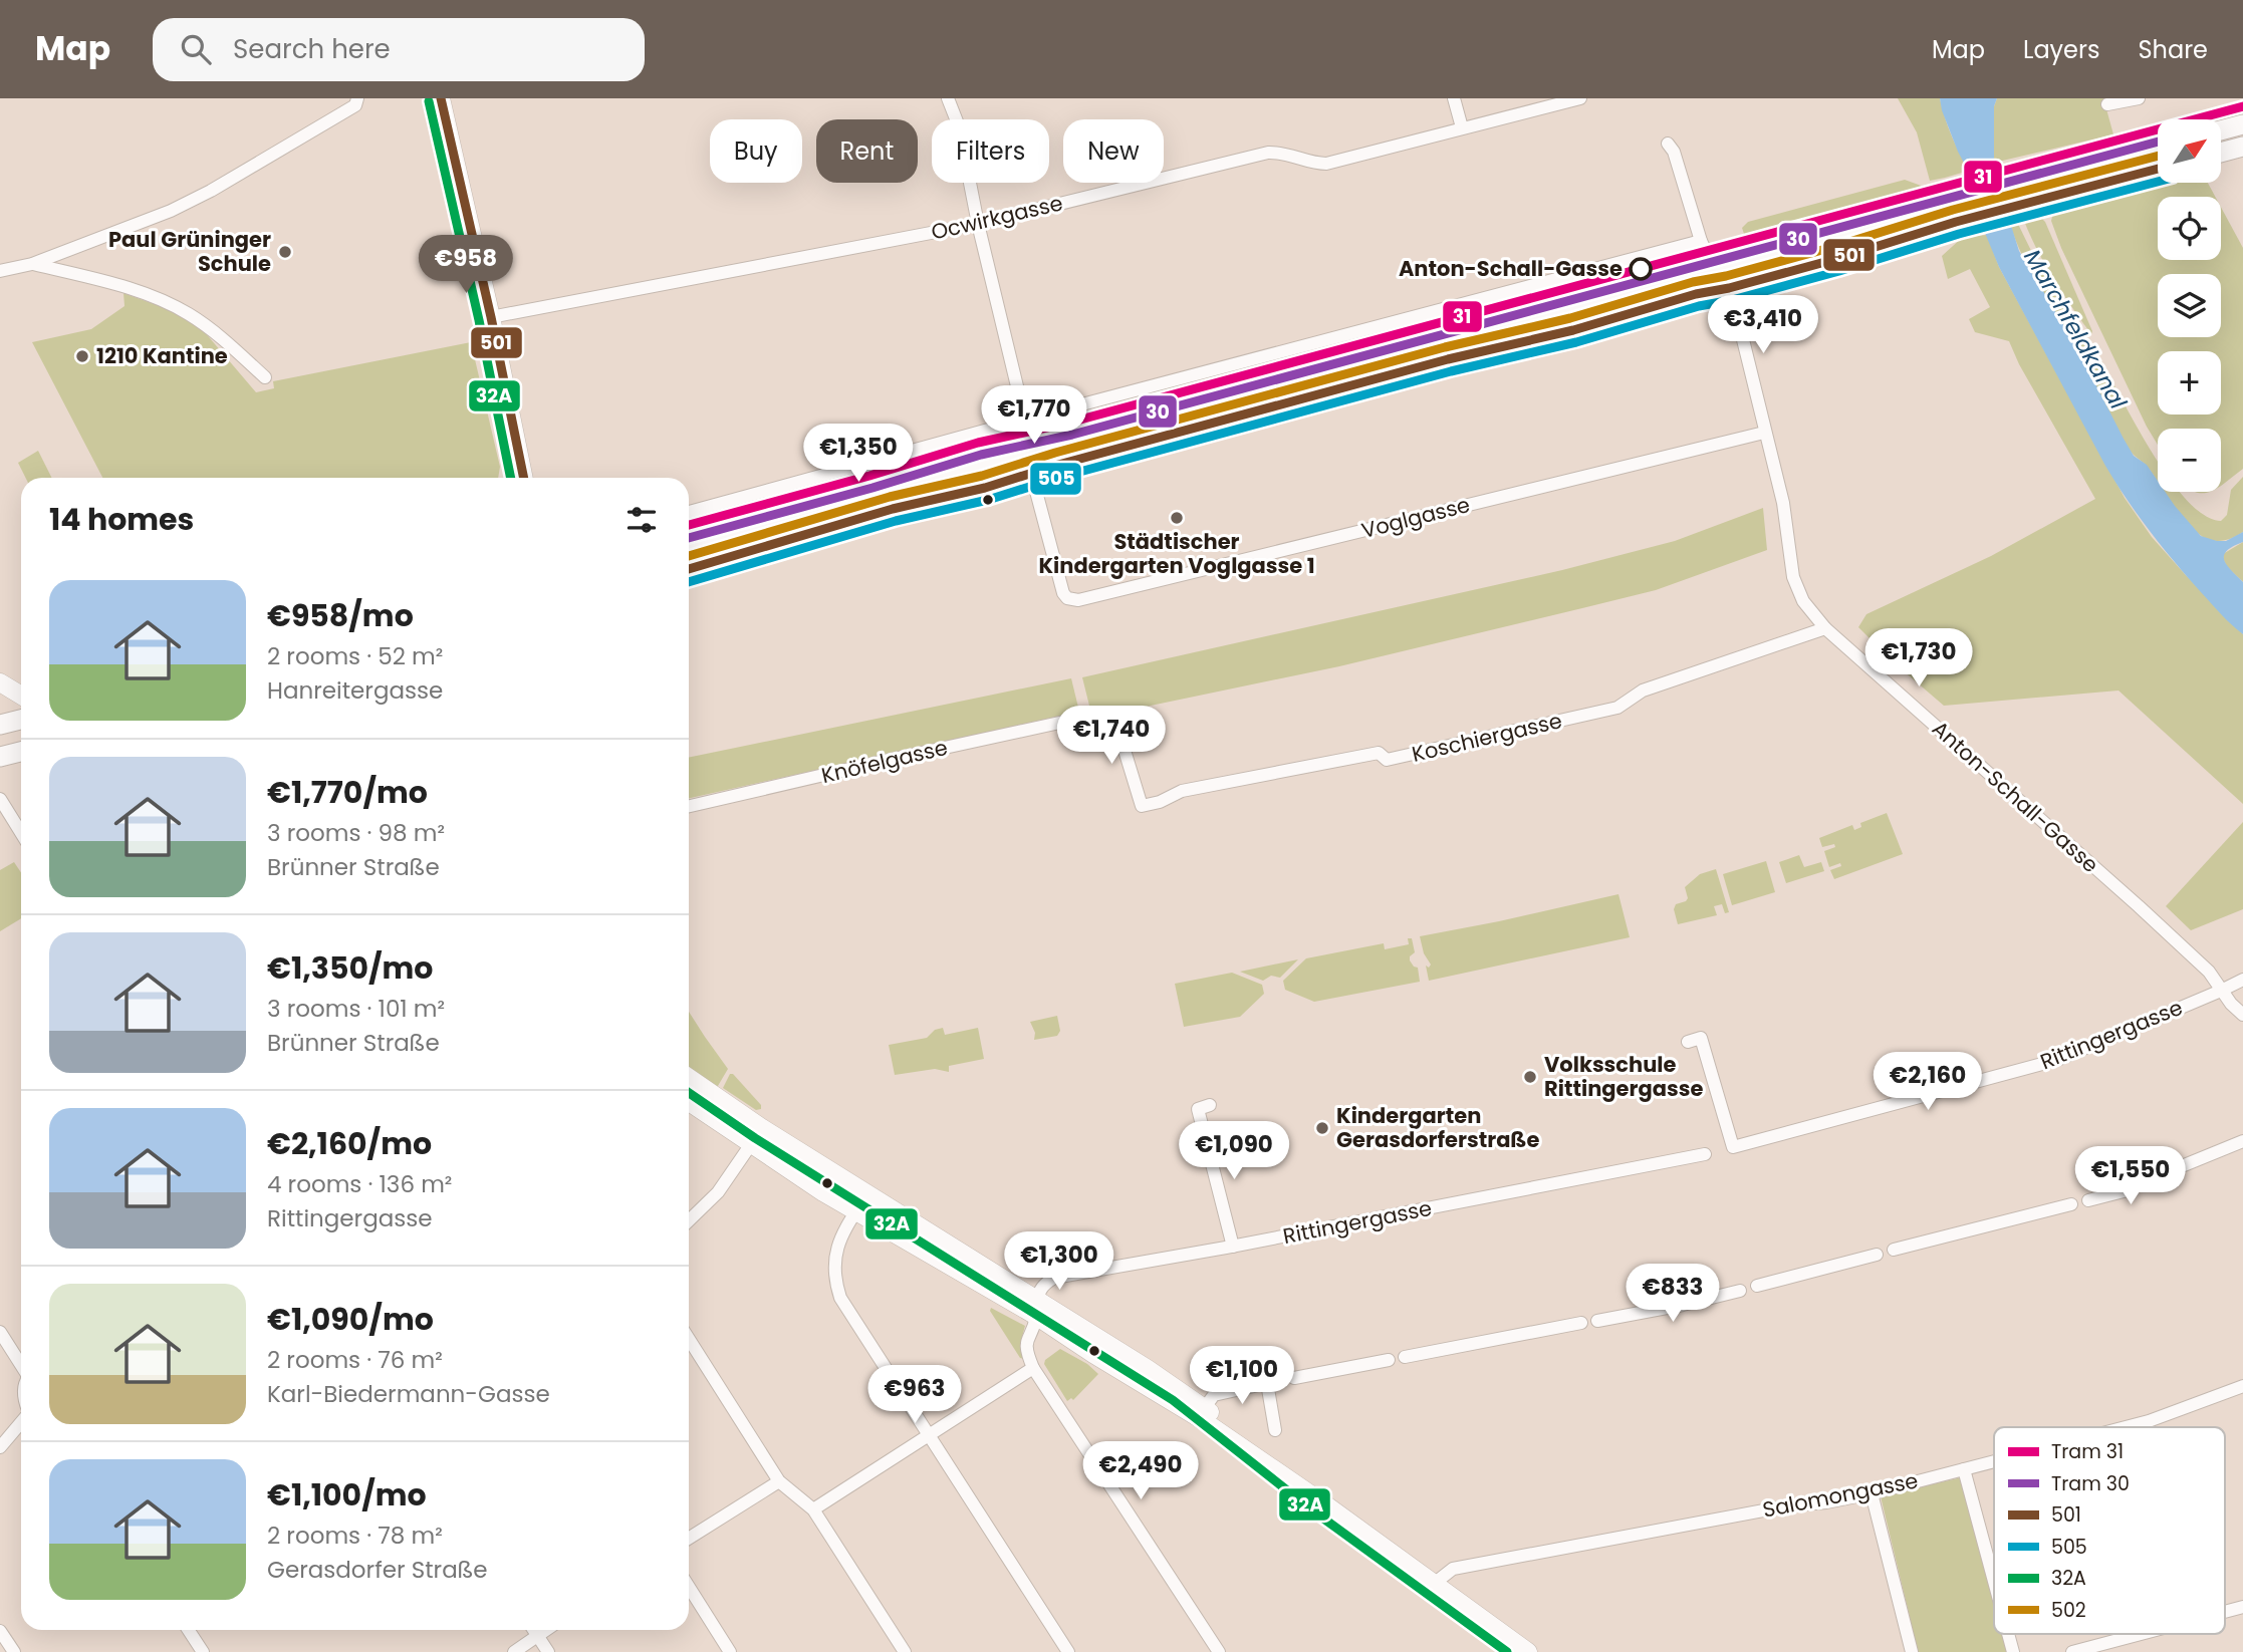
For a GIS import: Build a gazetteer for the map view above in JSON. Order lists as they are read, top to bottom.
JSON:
{
  "streets": {
    "street": [
      "Ocwirkgasse",
      "Voglgasse",
      "Koschiergasse",
      "Knöfelgasse",
      "Anton-Schall-Gasse",
      "Rittingergasse",
      "Salomongasse"
    ]
  },
  "crossings": [
    ["Voglgasse", "Anton-Schall-Gasse"],
    ["Koschiergasse", "Knöfelgasse"],
    ["Koschiergasse", "Anton-Schall-Gasse"],
    ["Anton-Schall-Gasse", "Rittingergasse"]
  ],
  "water": ["Marchfeldkanal"],
  "places": [
    "Paul Grüninger Schule",
    "Anton-Schall-Gasse",
    "1210 Kantine",
    "Städtischer Kindergarten Voglgasse 1",
    "Volksschule Rittingergasse",
    "Kindergarten Gerasdorferstraße"
  ],
  "lines": [
    "transit line 501",
    "transit line 32A",
    "tram line 31",
    "tram line 30",
    "transit line 502",
    "transit line 505"
  ],
  "legend": [
    "Tram 31",
    "Tram 30",
    "501",
    "505",
    "32A",
    "502"
  ],
  "north": "top right",
  "page": {
    "header": "Map",
    "search": "Search here",
    "nav": ["Map", "Layers", "Share"],
    "map_buttons": ["+", "−"],
    "chip": [
      "Buy",
      "Rent",
      "Filters",
      "New"
    ],
    "price": [
      "€958",
      "€3,410",
      "€1,770",
      "€1,350",
      "€1,730",
      "€1,740",
      "€2,160",
      "€1,090",
      "€1,550",
      "€1,300",
      "€833",
      "€1,100",
      "€963",
      "€2,490"
    ],
    "heading": "14 homes",
    "list": [
      {
        "name": "€958/mo",
        "note": "2 rooms · 52 m² · Hanreitergasse"
      },
      {
        "name": "€1,770/mo",
        "note": "3 rooms · 98 m² · Brünner Straße"
      },
      {
        "name": "€1,350/mo",
        "note": "3 rooms · 101 m² · Brünner Straße"
      },
      {
        "name": "€2,160/mo",
        "note": "4 rooms · 136 m² · Rittingergasse"
      },
      {
        "name": "€1,090/mo",
        "note": "2 rooms · 76 m² · Karl-Biedermann-Gasse"
      },
      {
        "name": "€1,100/mo",
        "note": "2 rooms · 78 m² · Gerasdorfer Straße"
      }
    ]
  }
}
